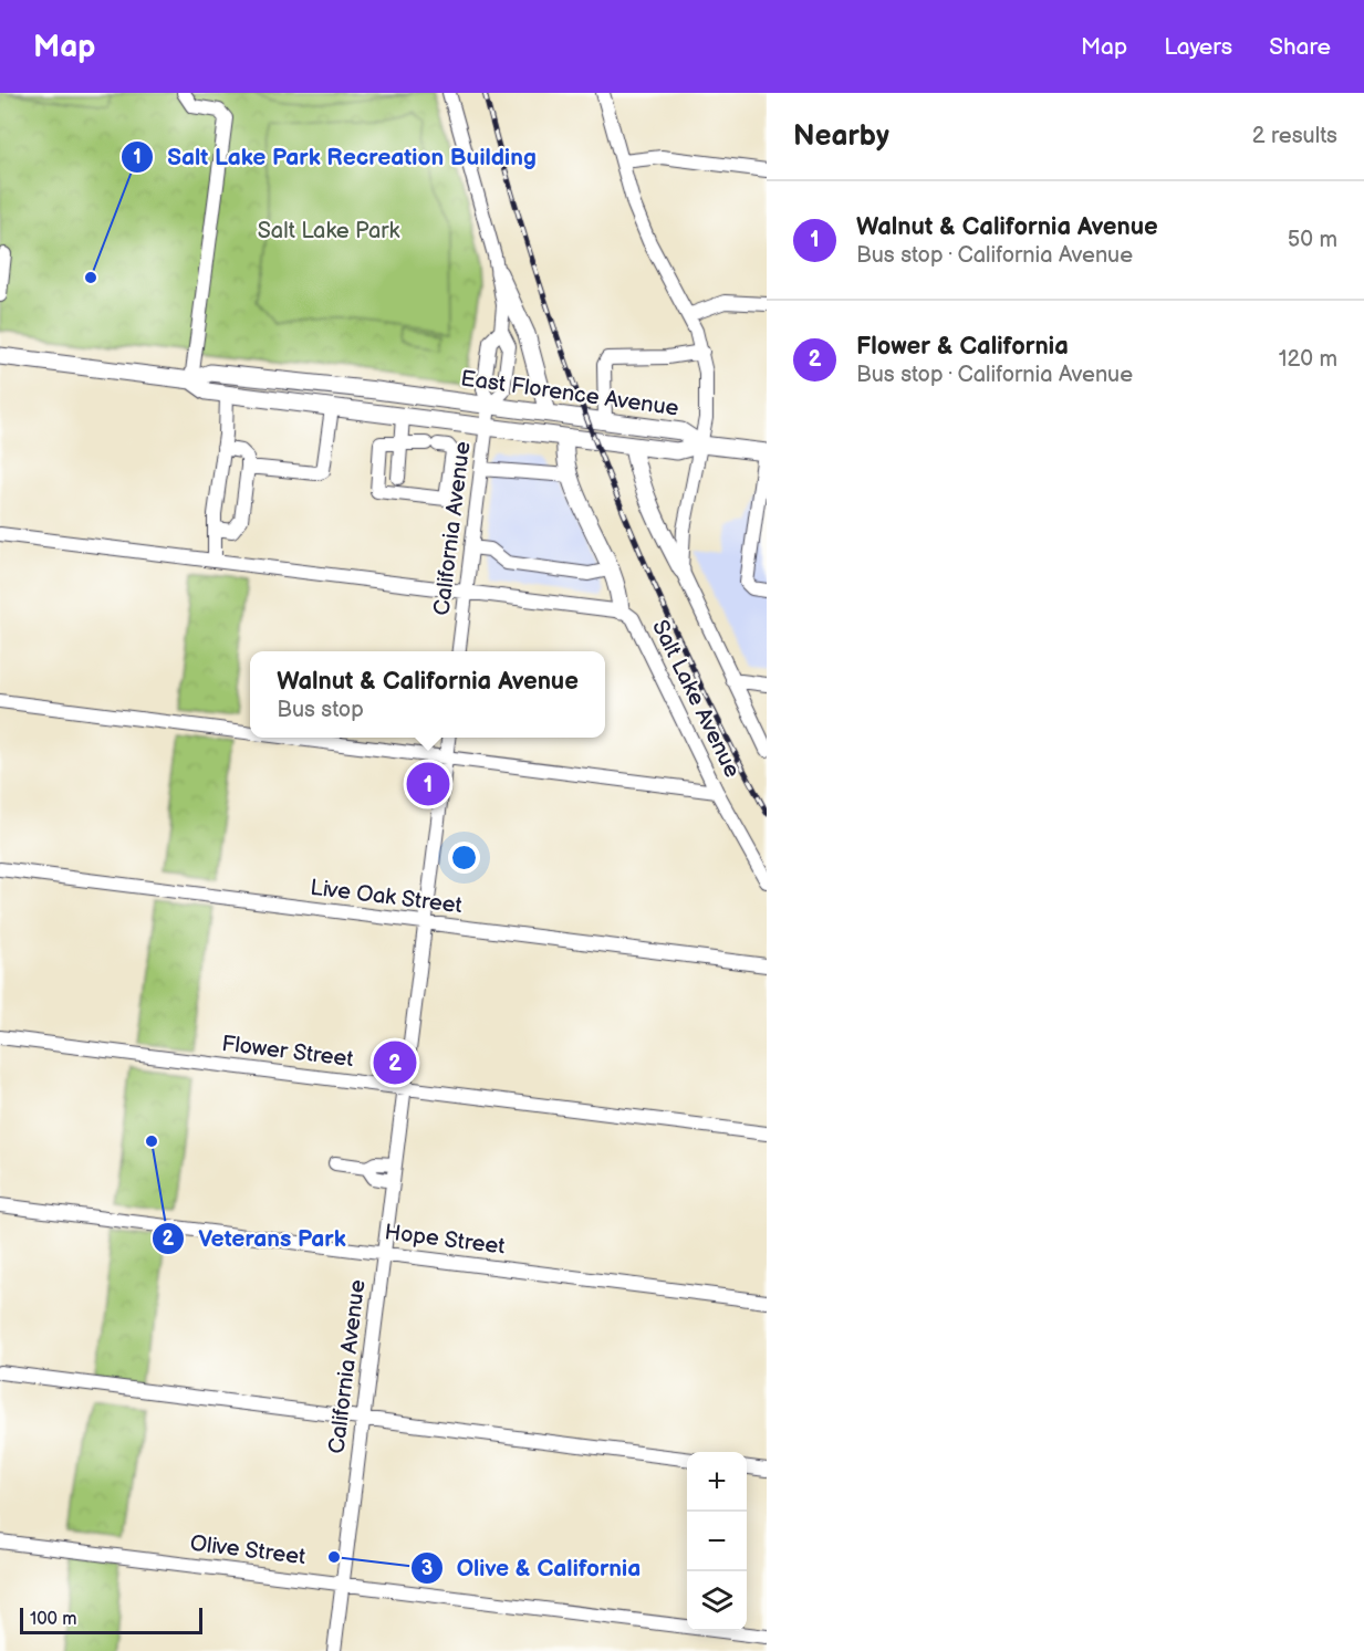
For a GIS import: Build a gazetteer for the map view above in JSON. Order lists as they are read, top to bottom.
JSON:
{
  "streets": {
    "main road": ["East Florence Avenue"],
    "street": [
      "California Avenue",
      "Salt Lake Avenue",
      "Live Oak Street",
      "Flower Street",
      "Hope Street",
      "Olive Street"
    ]
  },
  "crossings": [
    ["East Florence Avenue", "California Avenue"],
    ["East Florence Avenue", "Salt Lake Avenue"],
    ["California Avenue", "Live Oak Street"],
    ["California Avenue", "Flower Street"],
    ["California Avenue", "Hope Street"],
    ["California Avenue", "Olive Street"]
  ],
  "parks": ["Salt Lake Park"],
  "places": ["Salt Lake Park Recreation Building", "Veterans Park", "Olive & California"],
  "scale_bar": "100 m",
  "page": {
    "header": "Map",
    "nav": ["Map", "Layers", "Share"],
    "heading": ["Nearby", "2 results"],
    "list": [
      {
        "mark": "1",
        "name": "Walnut & California Avenue",
        "note": "Bus stop · California Avenue",
        "value": "50 m"
      },
      {
        "mark": "2",
        "name": "Flower & California",
        "note": "Bus stop · California Avenue",
        "value": "120 m"
      }
    ],
    "popup": ["Walnut & California Avenue", "Bus stop"],
    "pins": ["1", "2"],
    "map_buttons": ["+", "−"],
    "scale": "100 m"
  }
}
